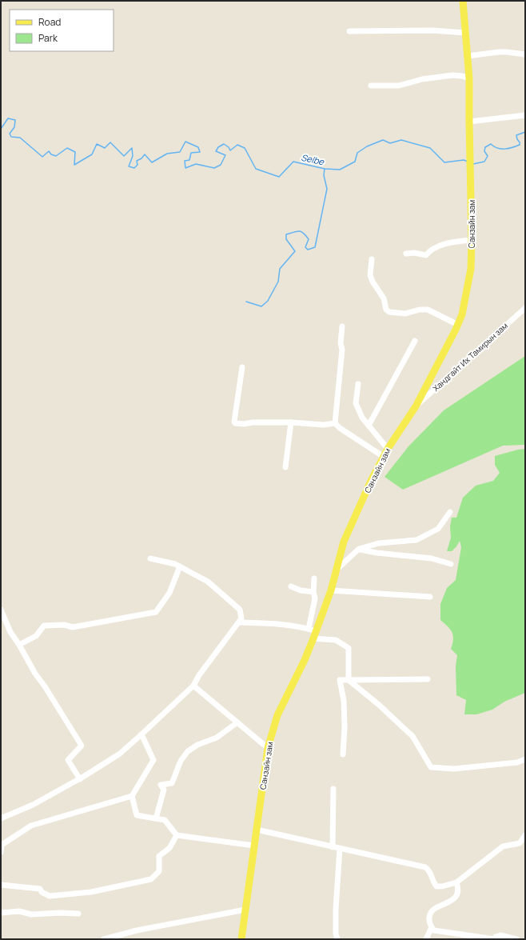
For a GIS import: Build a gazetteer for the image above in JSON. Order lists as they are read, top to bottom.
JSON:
{
  "streets": {
    "main road": ["Санзайн зам"],
    "street": ["Хандгайт Их Тамирын зам"]
  },
  "crossings": [
    ["Санзайн зам", "Хандгайт Их Тамирын зам"]
  ],
  "water": ["Selbe"],
  "legend": ["Road", "Park"]
}
